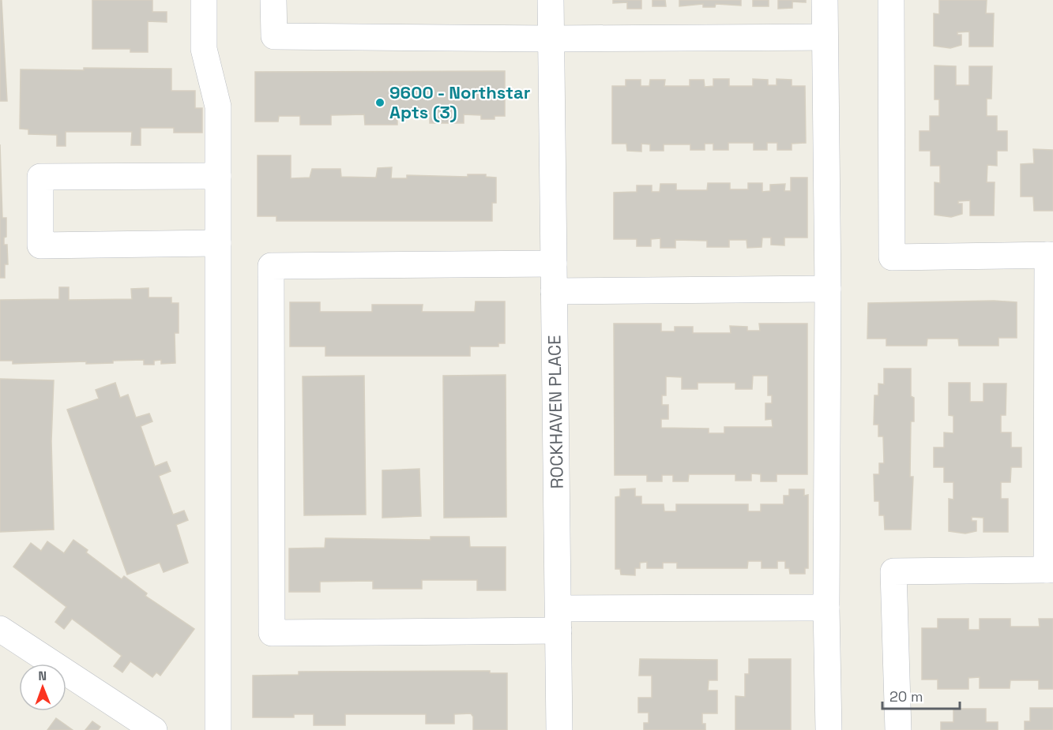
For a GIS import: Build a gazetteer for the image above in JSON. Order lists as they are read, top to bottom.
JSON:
{
  "streets": {
    "lane": ["ROCKHAVEN PLACE"]
  },
  "places": ["9600 - Northstar Apts (3)"],
  "scale_bar": "20 m",
  "north": "top"
}
